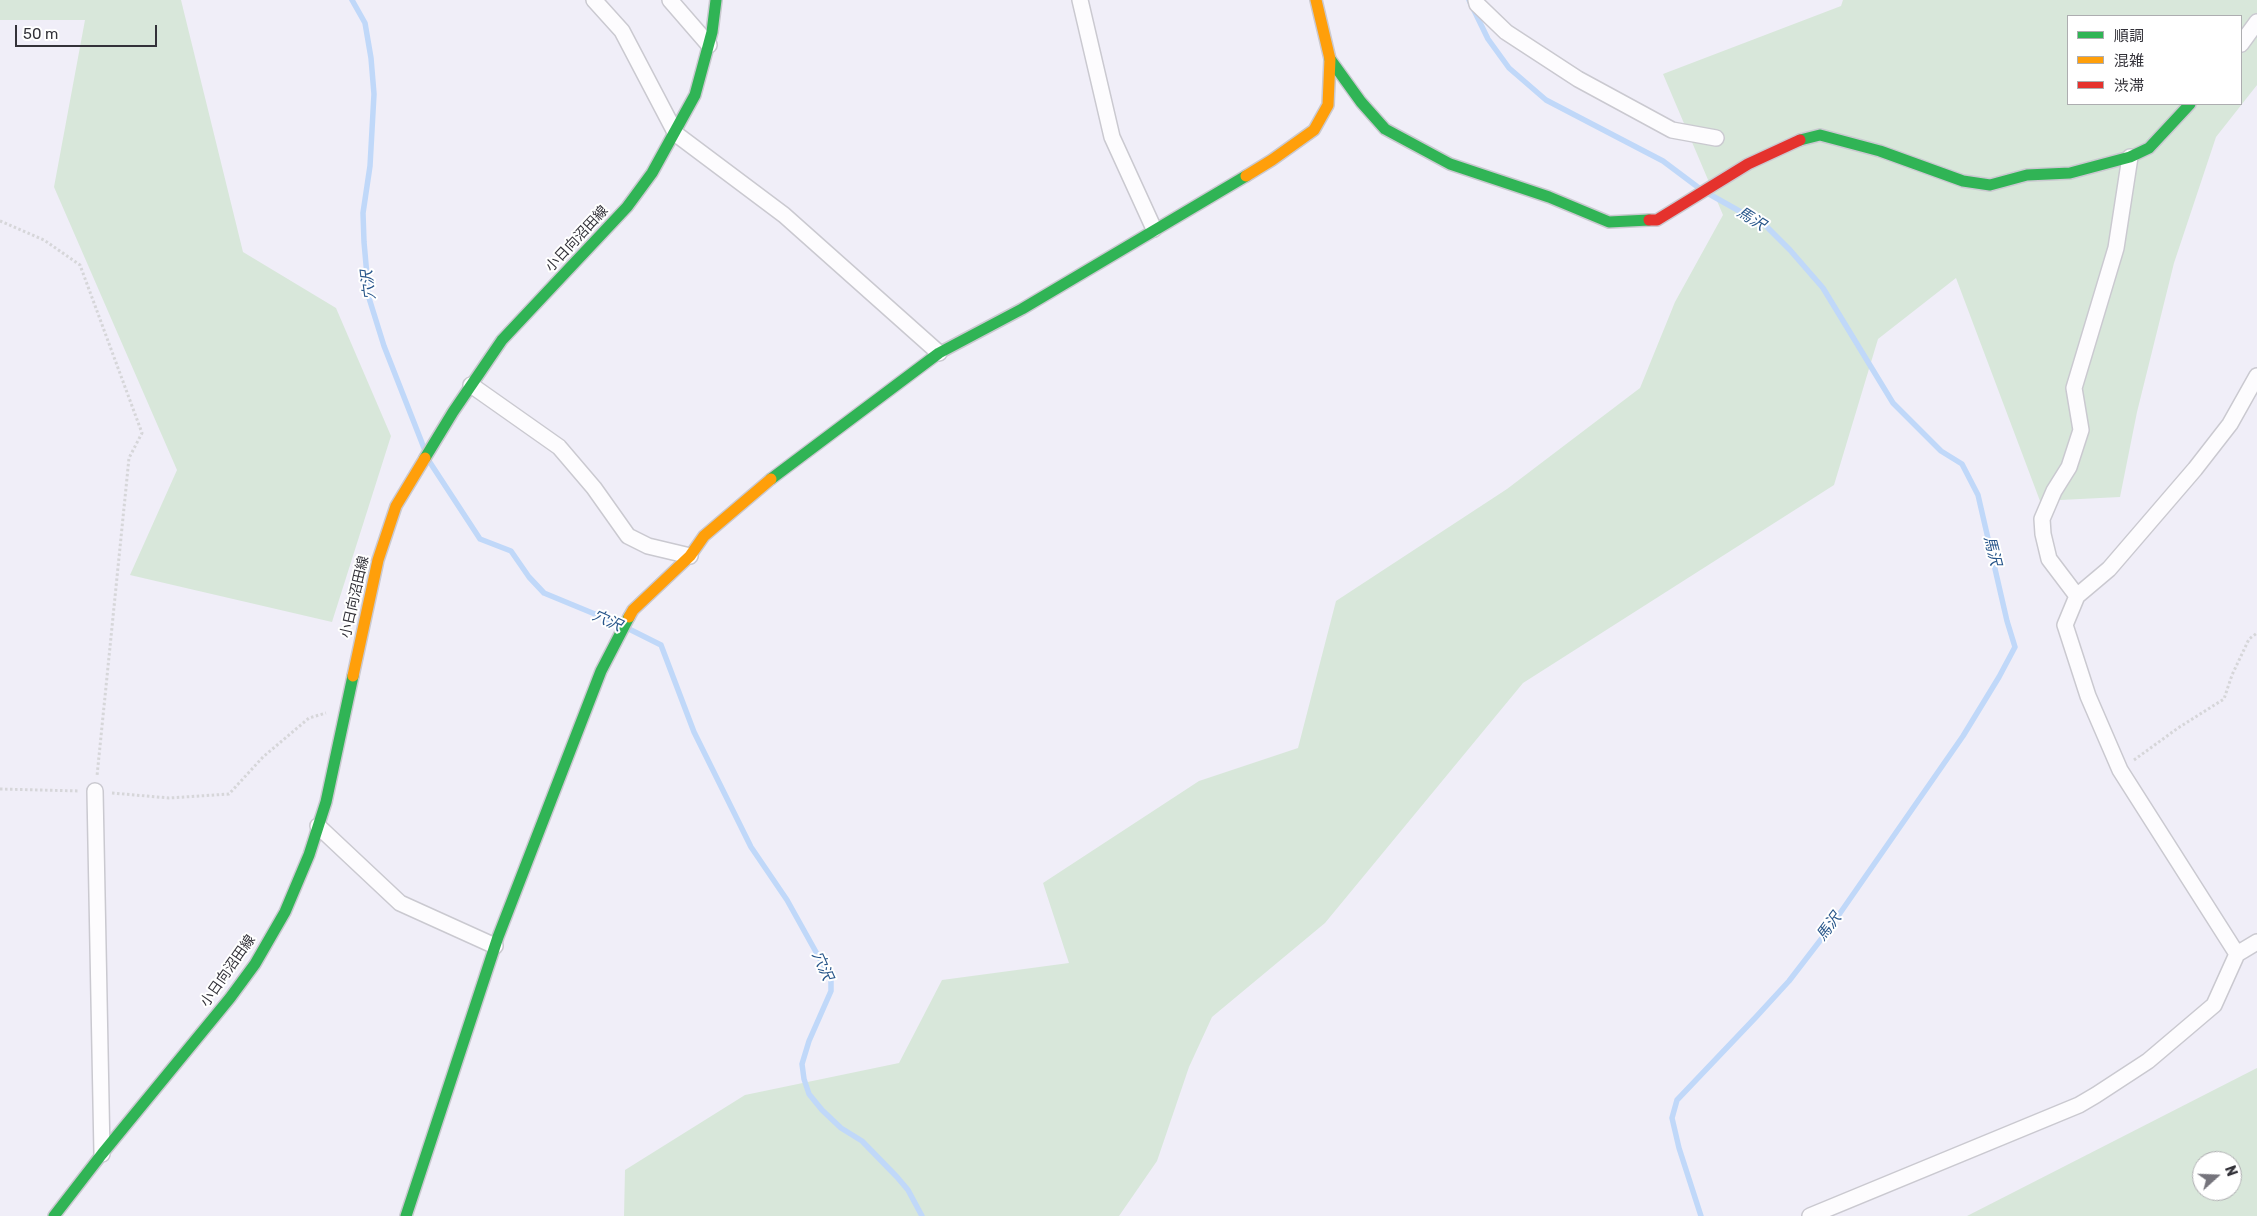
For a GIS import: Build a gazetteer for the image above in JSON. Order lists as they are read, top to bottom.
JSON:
{
  "streets": {
    "street": ["小日向沼田線"]
  },
  "water": ["馬沢", "穴沢"],
  "legend": ["順調", "混雑", "渋滞"],
  "scale_bar": "50 m",
  "north": "right"
}
